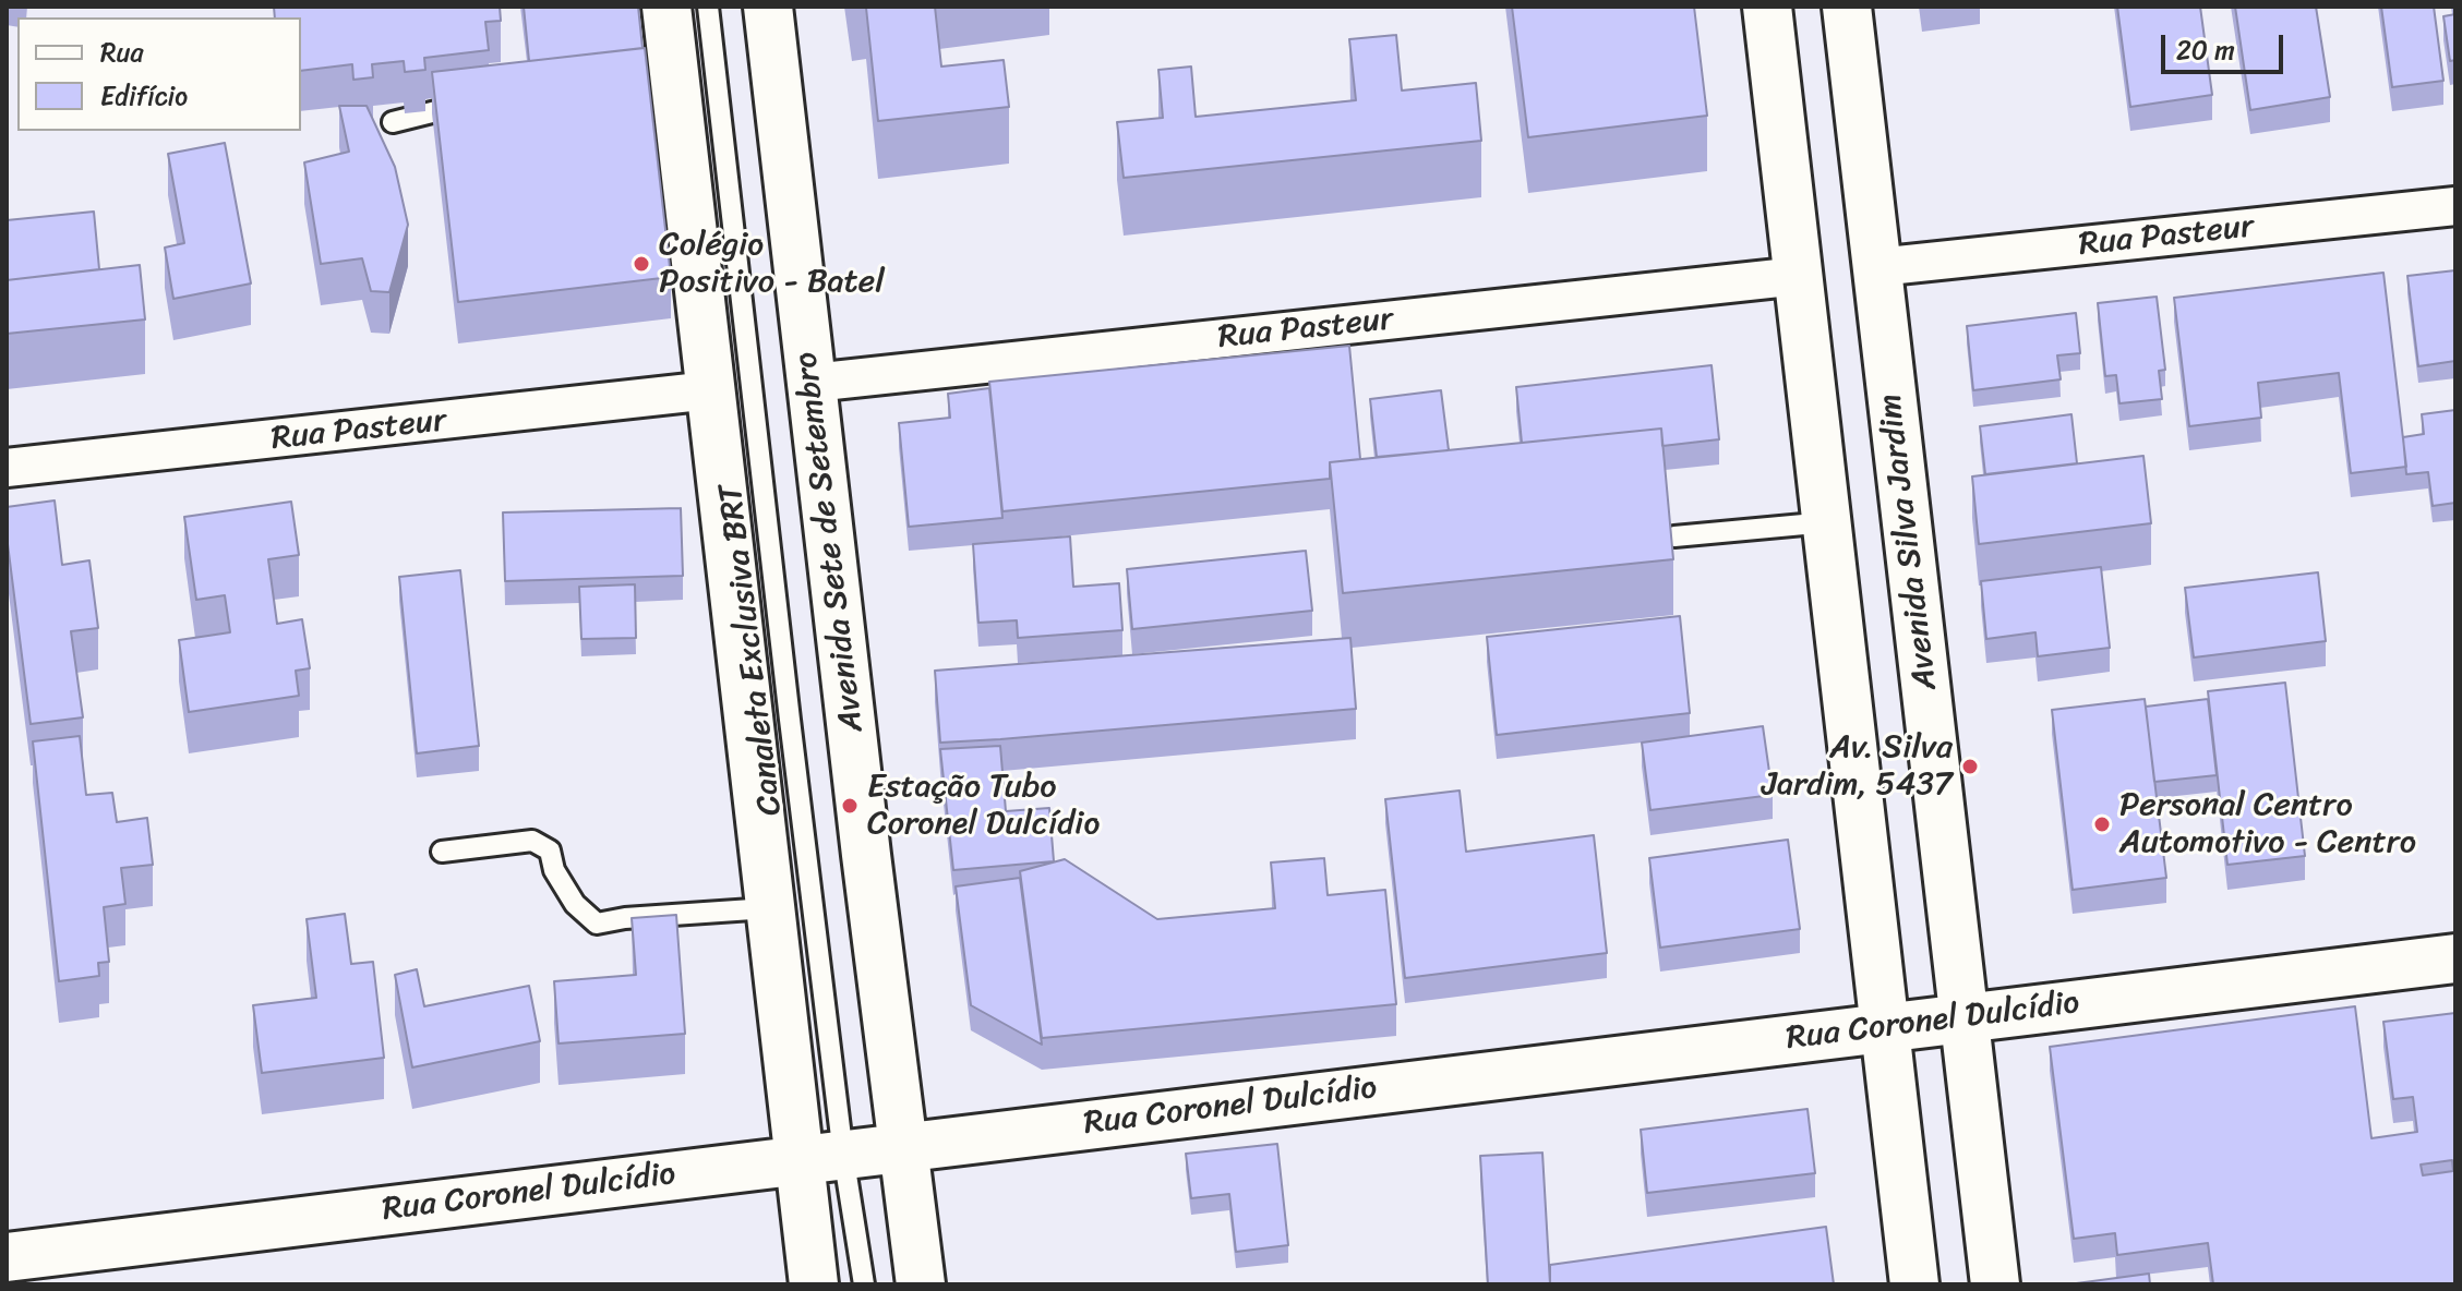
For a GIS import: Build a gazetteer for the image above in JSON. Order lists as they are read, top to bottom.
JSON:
{
  "streets": {
    "main road": ["Avenida Sete de Setembro", "Avenida Silva Jardim", "Rua Coronel Dulcídio"],
    "street": ["Rua Pasteur"],
    "lane": ["Canaleta Exclusiva BRT"]
  },
  "crossings": [
    ["Rua Pasteur", "Avenida Sete de Setembro"],
    ["Rua Pasteur", "Avenida Silva Jardim"],
    ["Avenida Sete de Setembro", "Rua Coronel Dulcídio"],
    ["Avenida Silva Jardim", "Rua Coronel Dulcídio"],
    ["Canaleta Exclusiva BRT", "Rua Coronel Dulcídio"]
  ],
  "places": [
    "Colégio Positivo - Batel",
    "Av. Silva Jardim, 5437",
    "Estação Tubo Coronel Dulcídio",
    "Personal Centro Automotivo - Centro"
  ],
  "legend": ["Rua", "Edifício"],
  "scale_bar": "20 m"
}
